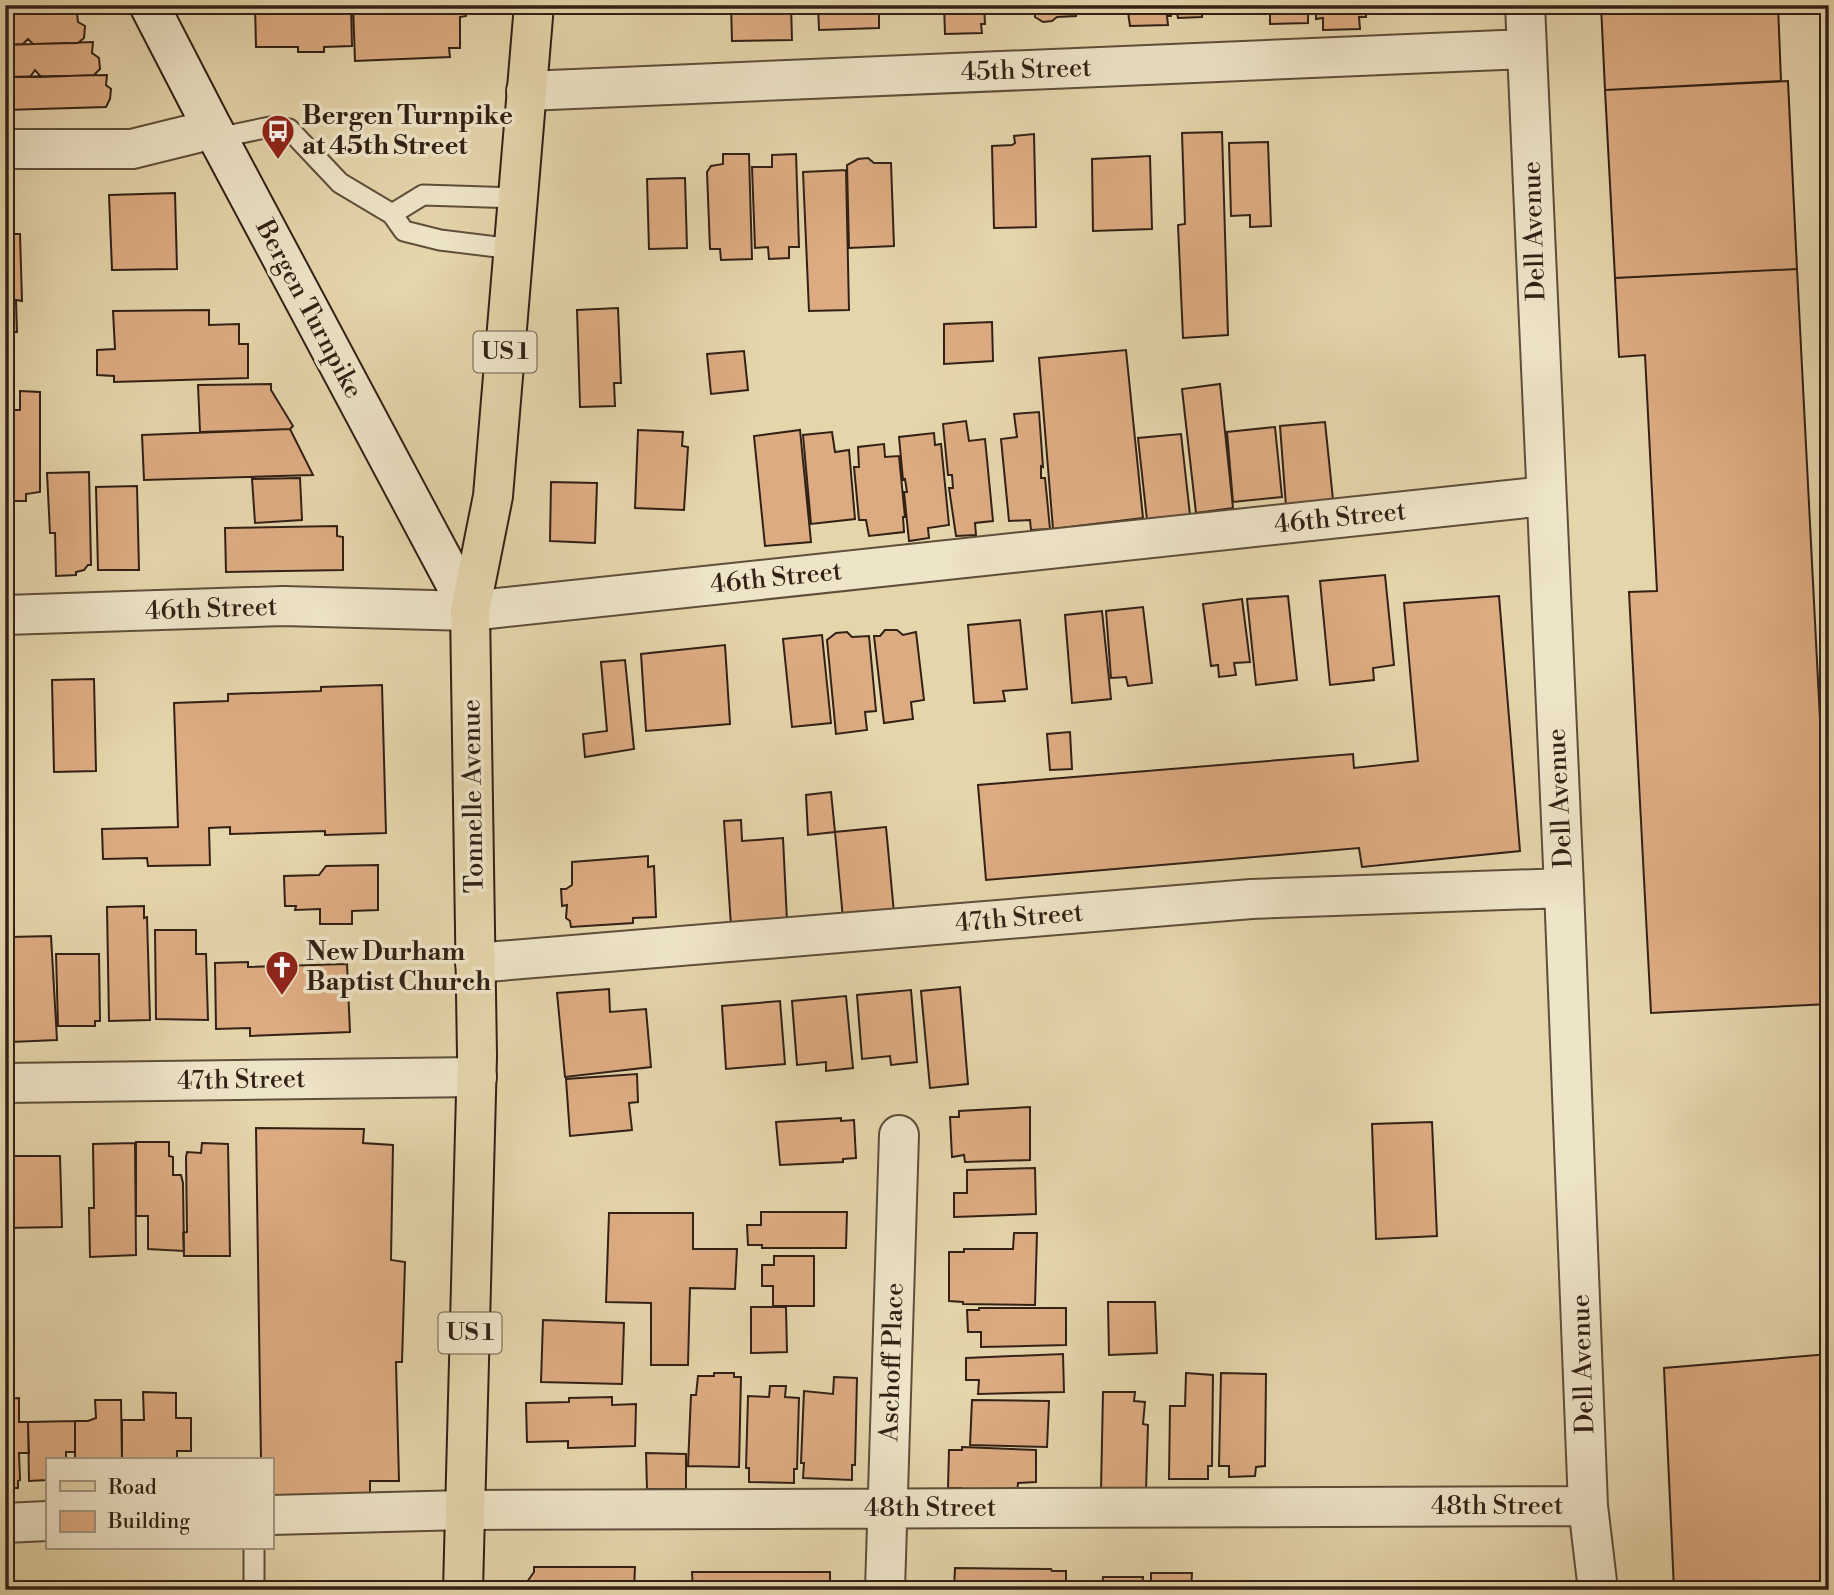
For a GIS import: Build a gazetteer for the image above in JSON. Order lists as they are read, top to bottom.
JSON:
{
  "streets": {
    "main road": ["US 1", "Tonnelle Avenue"],
    "street": [
      "45th Street",
      "Dell Avenue",
      "Bergen Turnpike",
      "46th Street",
      "47th Street",
      "Aschoff Place",
      "48th Street"
    ]
  },
  "crossings": [
    ["45th Street", "Dell Avenue"],
    ["45th Street", "Tonnelle Avenue"],
    ["Dell Avenue", "46th Street"],
    ["Dell Avenue", "47th Street"],
    ["Dell Avenue", "48th Street"],
    ["Bergen Turnpike", "46th Street"],
    ["Bergen Turnpike", "Tonnelle Avenue"],
    ["46th Street", "Tonnelle Avenue"],
    ["Tonnelle Avenue", "47th Street"],
    ["Tonnelle Avenue", "48th Street"],
    ["Aschoff Place", "48th Street"]
  ],
  "places": {
    "bus stop": ["Bergen Turnpike at 45th Street"],
    "church": ["New Durham Baptist Church"]
  },
  "legend": ["Road", "Building"]
}
